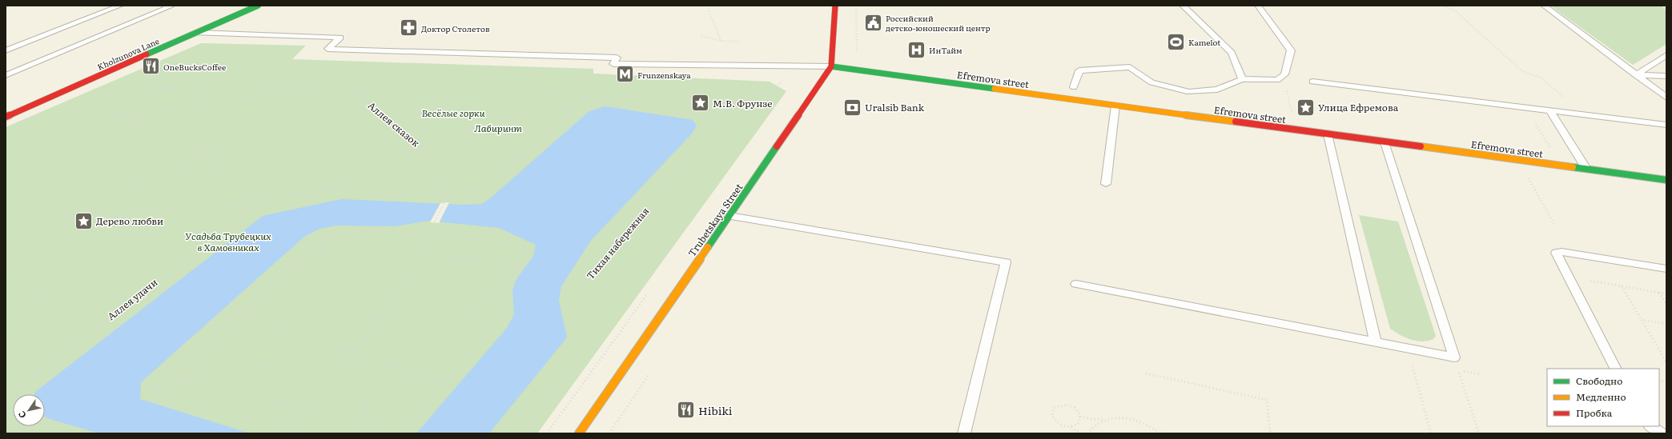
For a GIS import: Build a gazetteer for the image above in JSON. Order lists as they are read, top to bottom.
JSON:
{
  "streets": {
    "street": ["Kholzunova Lane", "Efremova street", "Trubetskaya Street"],
    "path": ["Аллея сказок", "Тихая набережная", "Аллея удачи"]
  },
  "crossings": [
    ["Efremova street", "Trubetskaya Street"],
    ["Аллея сказок", "Аллея удачи"]
  ],
  "parks": ["Весёлые горки", "Лабиринт", "Усадьба Трубецких в Хамовниках"],
  "places": {
    "public building": ["Российский детско-юношеский центр"],
    "pharmacy": ["Доктор Столетов"],
    "sports": ["Kamelot"],
    "hospital": ["ИнТайм"],
    "restaurant": ["OneBucksCoffee", "Hibiki"],
    "metro station": ["Frunzenskaya"],
    "place": ["М.В. Фрунзе", "Улица Ефремова", "Дерево любви"],
    "bank": ["Uralsib Bank"]
  },
  "legend": ["Свободно", "Медленно", "Пробка"],
  "north": "bottom left"
}
